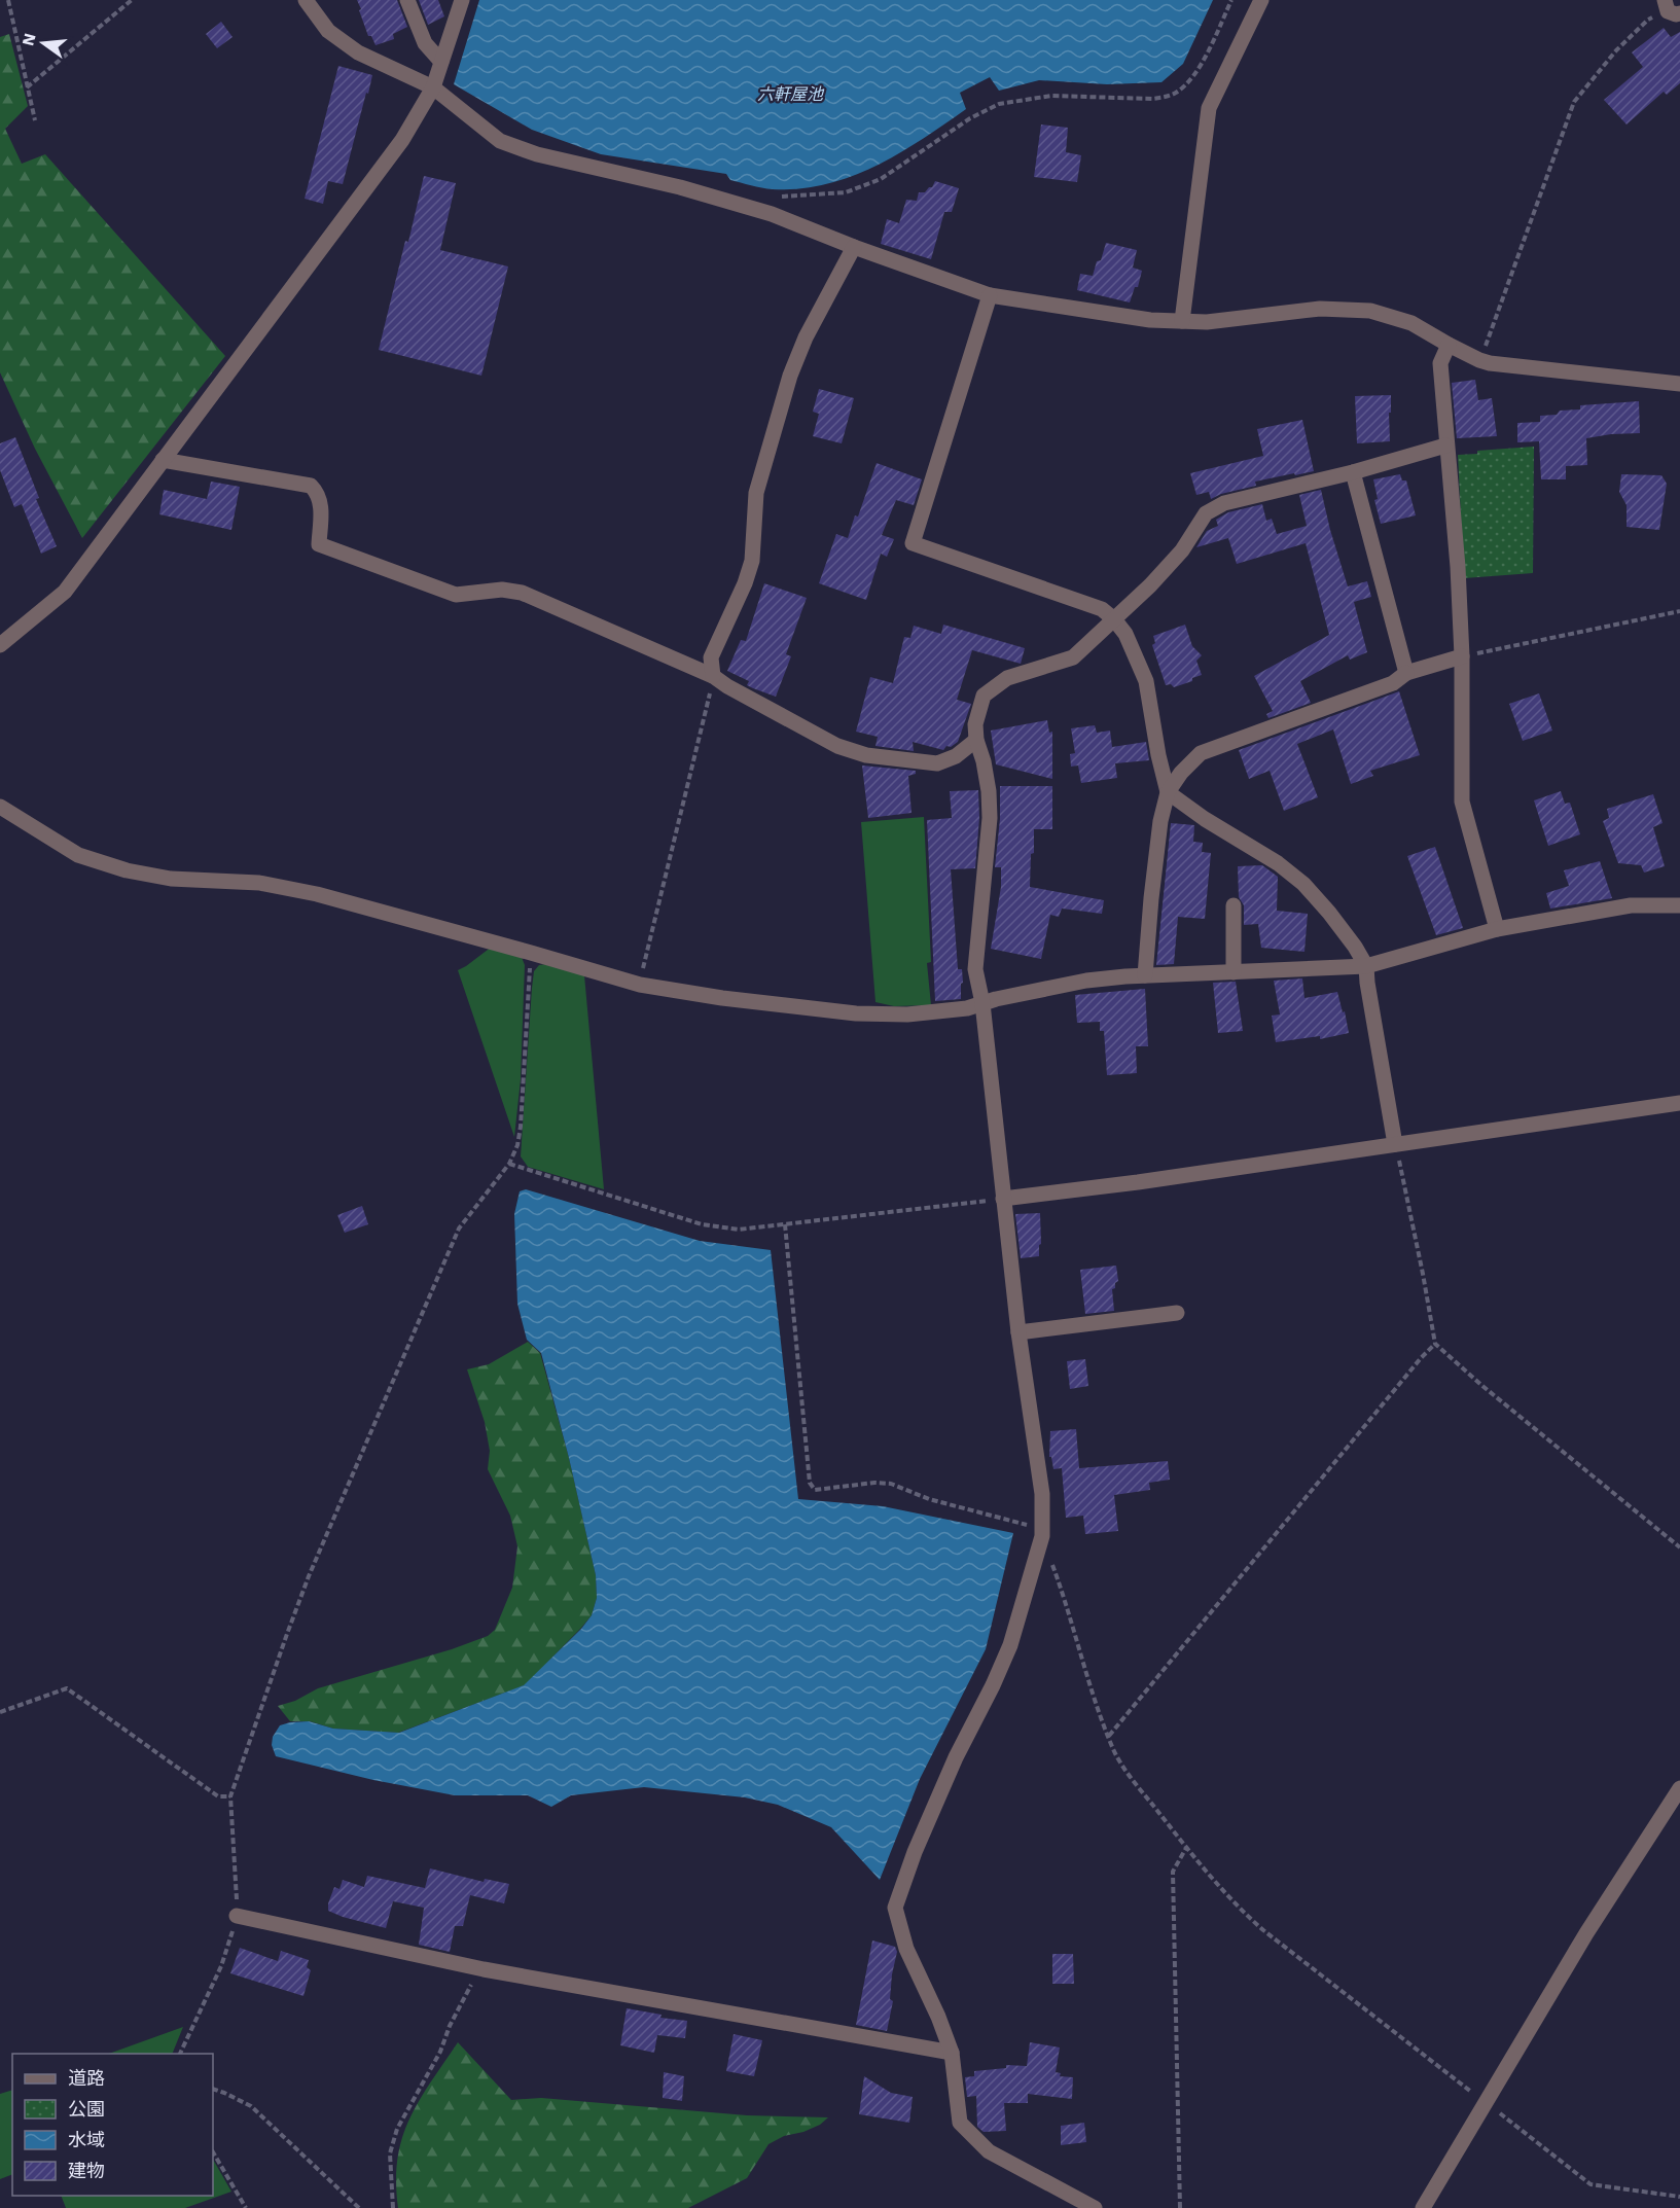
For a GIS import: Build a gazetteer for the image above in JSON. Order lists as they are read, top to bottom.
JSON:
{
  "water": ["六軒屋池"],
  "legend": [
    "道路",
    "公園",
    "水域",
    "建物"
  ],
  "north": "left"
}
